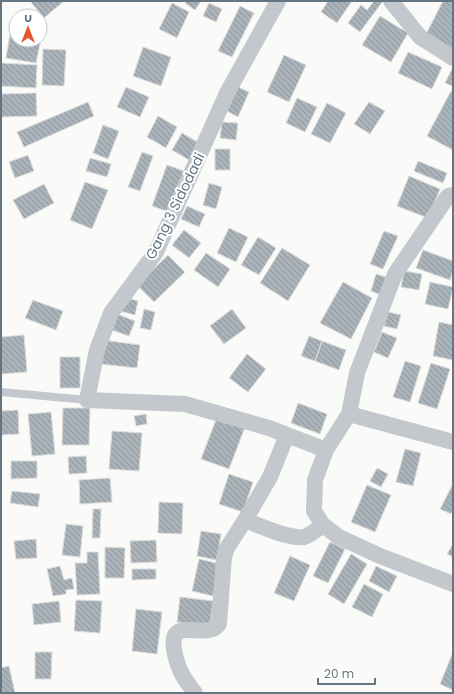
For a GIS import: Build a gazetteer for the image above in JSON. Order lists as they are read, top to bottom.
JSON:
{
  "streets": {
    "street": ["Gang 3 Sidodadi"]
  },
  "scale_bar": "20 m",
  "north": "top"
}
